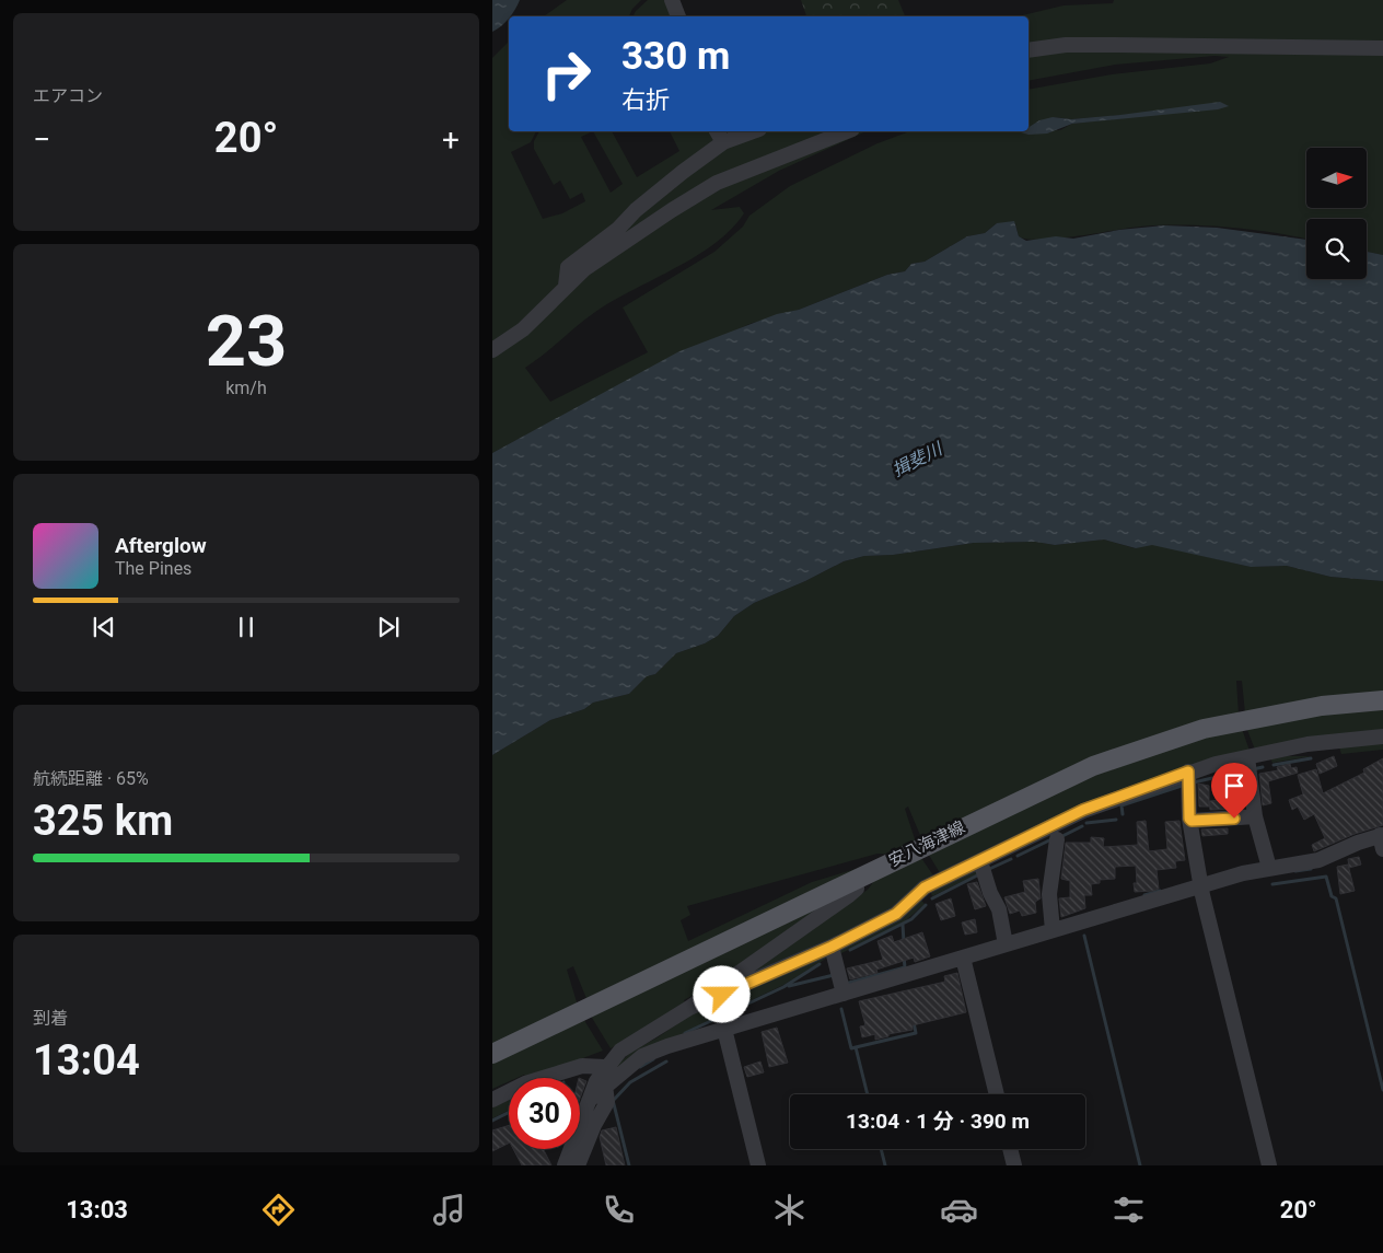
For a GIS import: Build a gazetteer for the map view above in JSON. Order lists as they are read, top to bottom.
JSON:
{
  "streets": {
    "main road": ["安八海津線"]
  },
  "water": ["揖斐川"],
  "north": "right",
  "page": {
    "tile": [
      "エアコン",
      ["23", "km/h"],
      ["航続距離 · 65%", "325 km"],
      ["到着", "13:04"]
    ],
    "turn": ["330 m", "右折"],
    "heat": ["−", "20°", "+"],
    "song": ["Afterglow", "The Pines"],
    "limit": "30",
    "trip": "13:04 · 1 分 · 390 m",
    "tabs": ["13:03", "20°"]
  }
}
